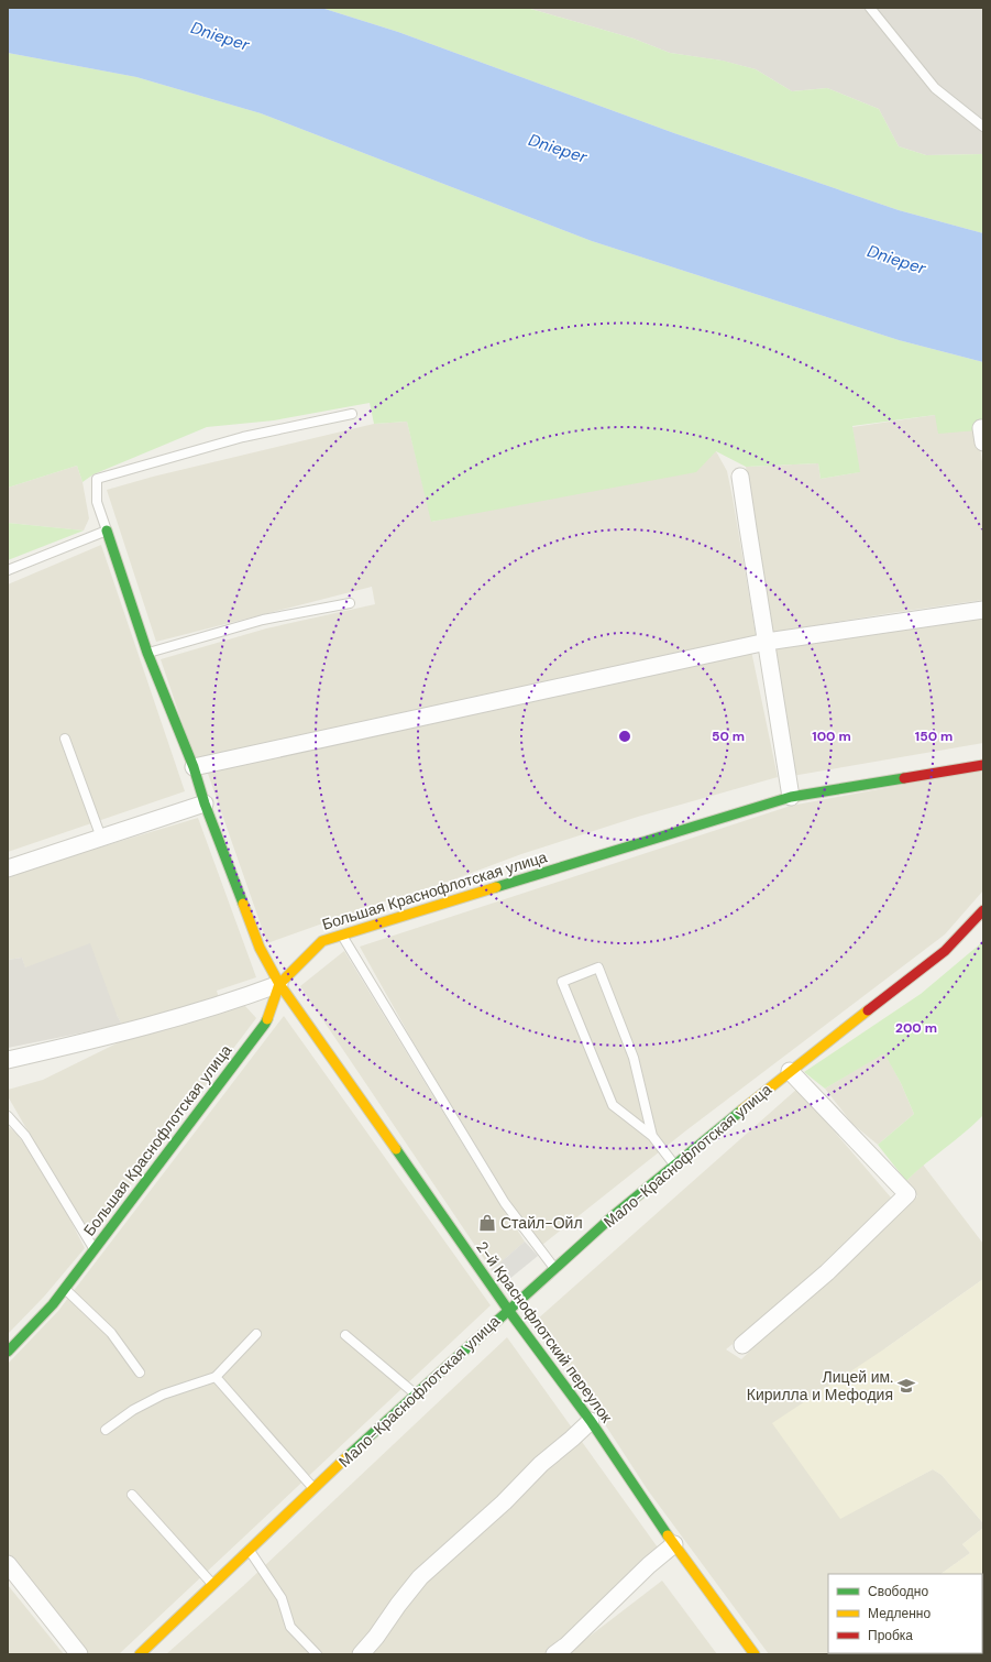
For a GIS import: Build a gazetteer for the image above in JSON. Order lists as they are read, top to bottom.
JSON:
{
  "streets": {
    "street": ["Большая Краснофлотская улица", "Мало-Краснофлотская улица", "2-й Краснофлотский переулок"]
  },
  "crossings": [
    ["Большая Краснофлотская улица", "2-й Краснофлотский переулок"],
    ["Мало-Краснофлотская улица", "2-й Краснофлотский переулок"]
  ],
  "water": ["Dnieper"],
  "places": {
    "shop": ["Стайл-Ойл"],
    "school or university": ["Лицей им. Кирилла и Мефодия"]
  },
  "legend": ["Свободно", "Медленно", "Пробка"],
  "rings": [
    "50 m",
    "100 m",
    "150 m",
    "200 m"
  ]
}
